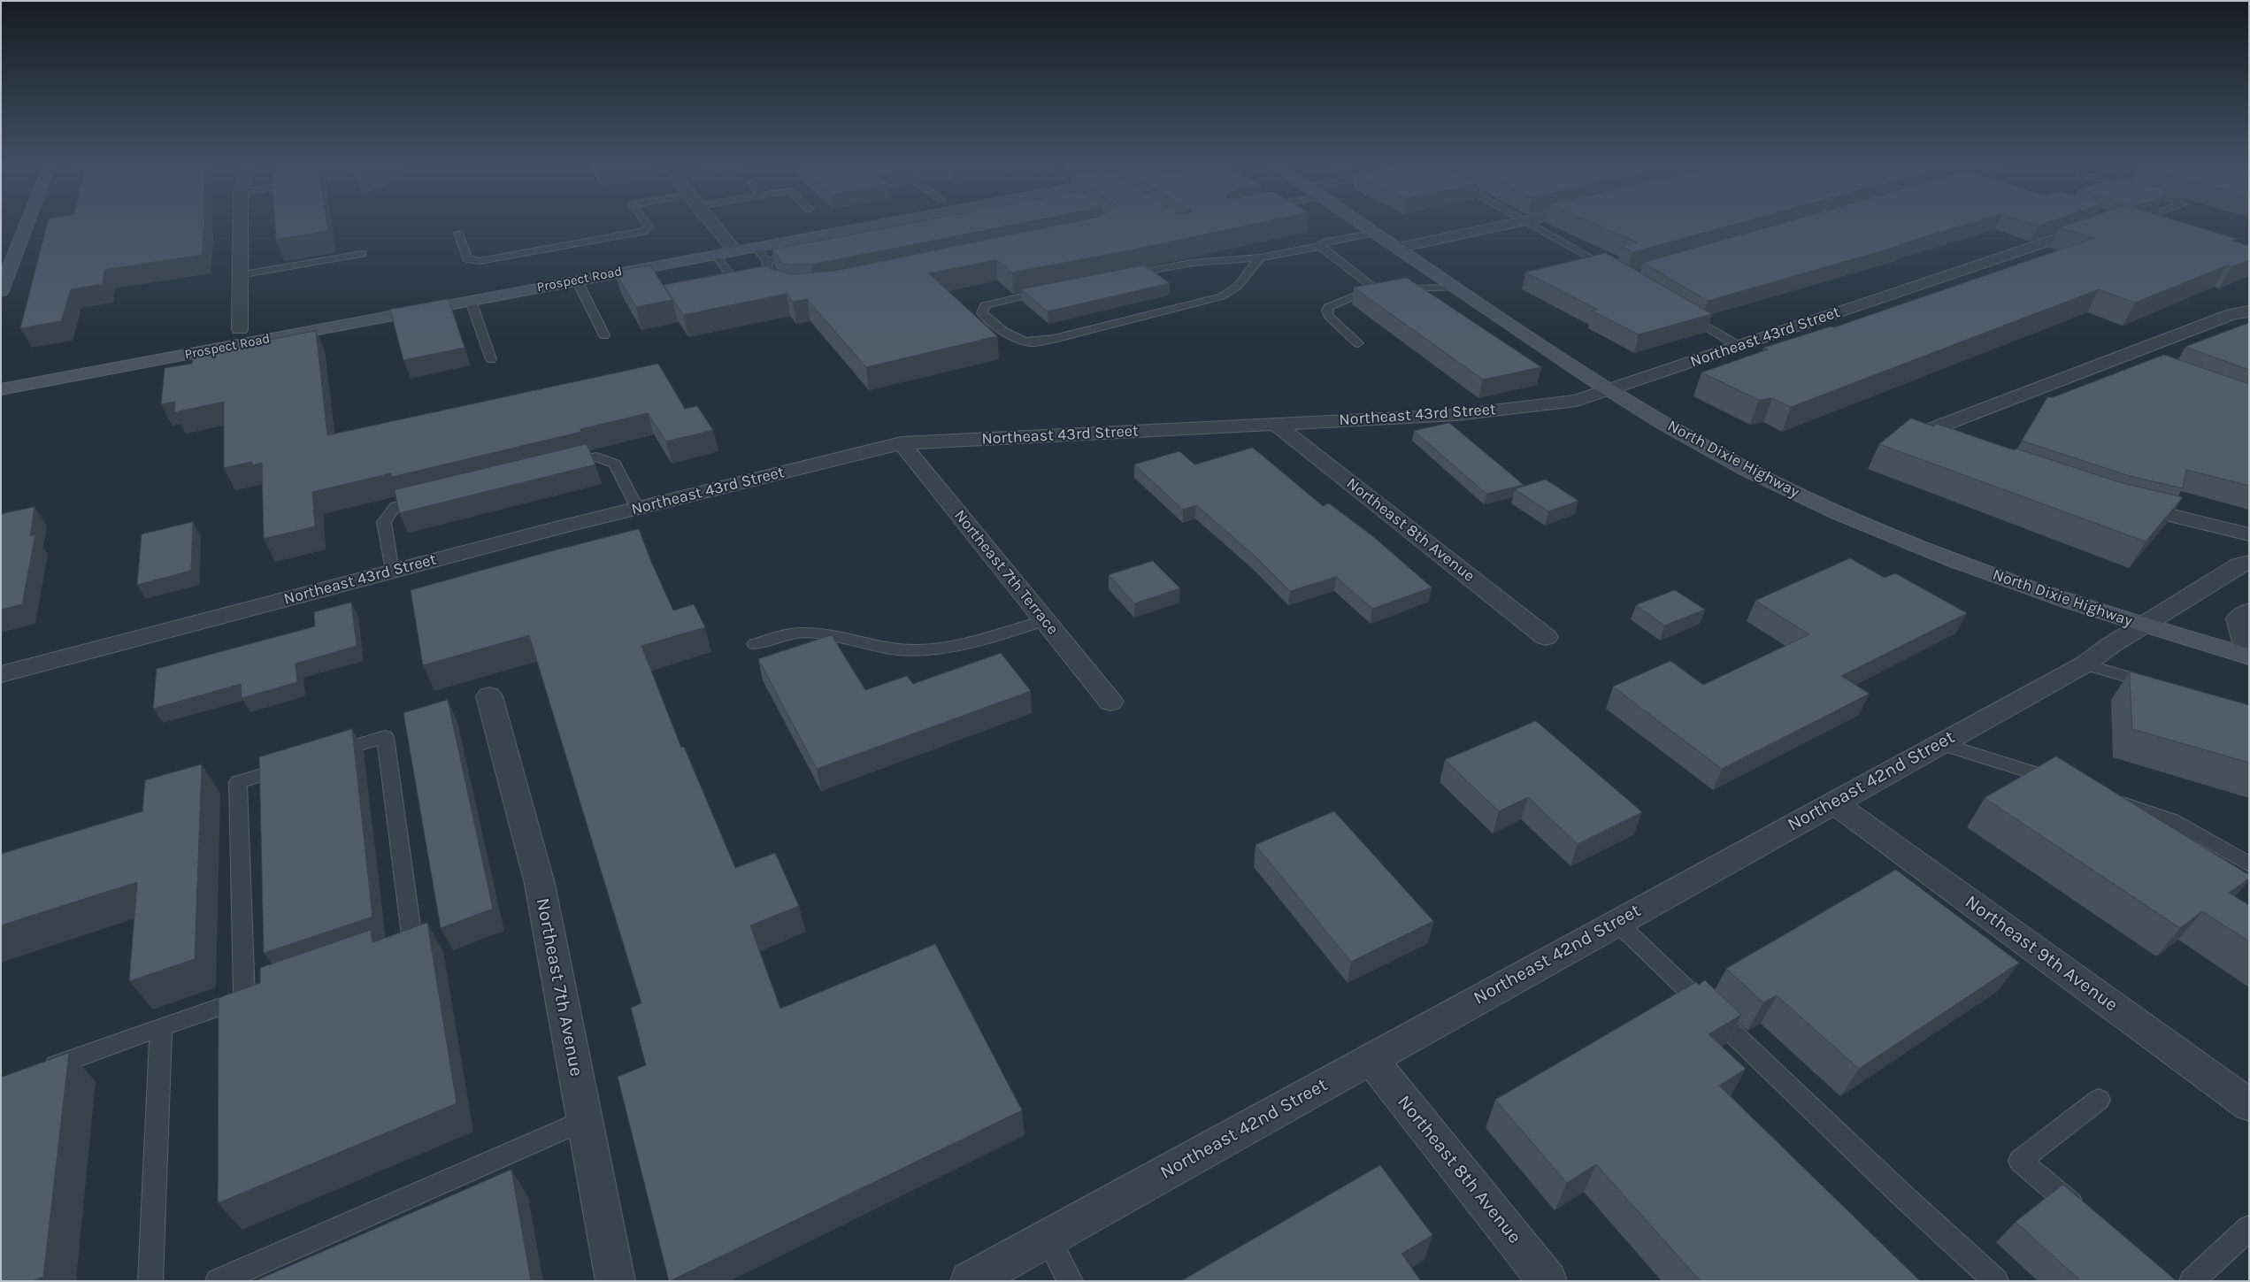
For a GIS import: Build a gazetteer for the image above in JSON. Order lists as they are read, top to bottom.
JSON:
{
  "streets": {
    "main road": ["Prospect Road", "North Dixie Highway"],
    "street": [
      "Northeast 43rd Street",
      "Northeast 8th Avenue",
      "Northeast 7th Terrace",
      "Northeast 42nd Street",
      "Northeast 9th Avenue",
      "Northeast 7th Avenue"
    ]
  },
  "crossings": [
    ["Northeast 43rd Street", "North Dixie Highway"],
    ["Northeast 43rd Street", "Northeast 8th Avenue"],
    ["Northeast 43rd Street", "Northeast 7th Terrace"],
    ["North Dixie Highway", "Northeast 42nd Street"],
    ["Northeast 8th Avenue", "Northeast 42nd Street"],
    ["Northeast 42nd Street", "Northeast 9th Avenue"]
  ]
}
